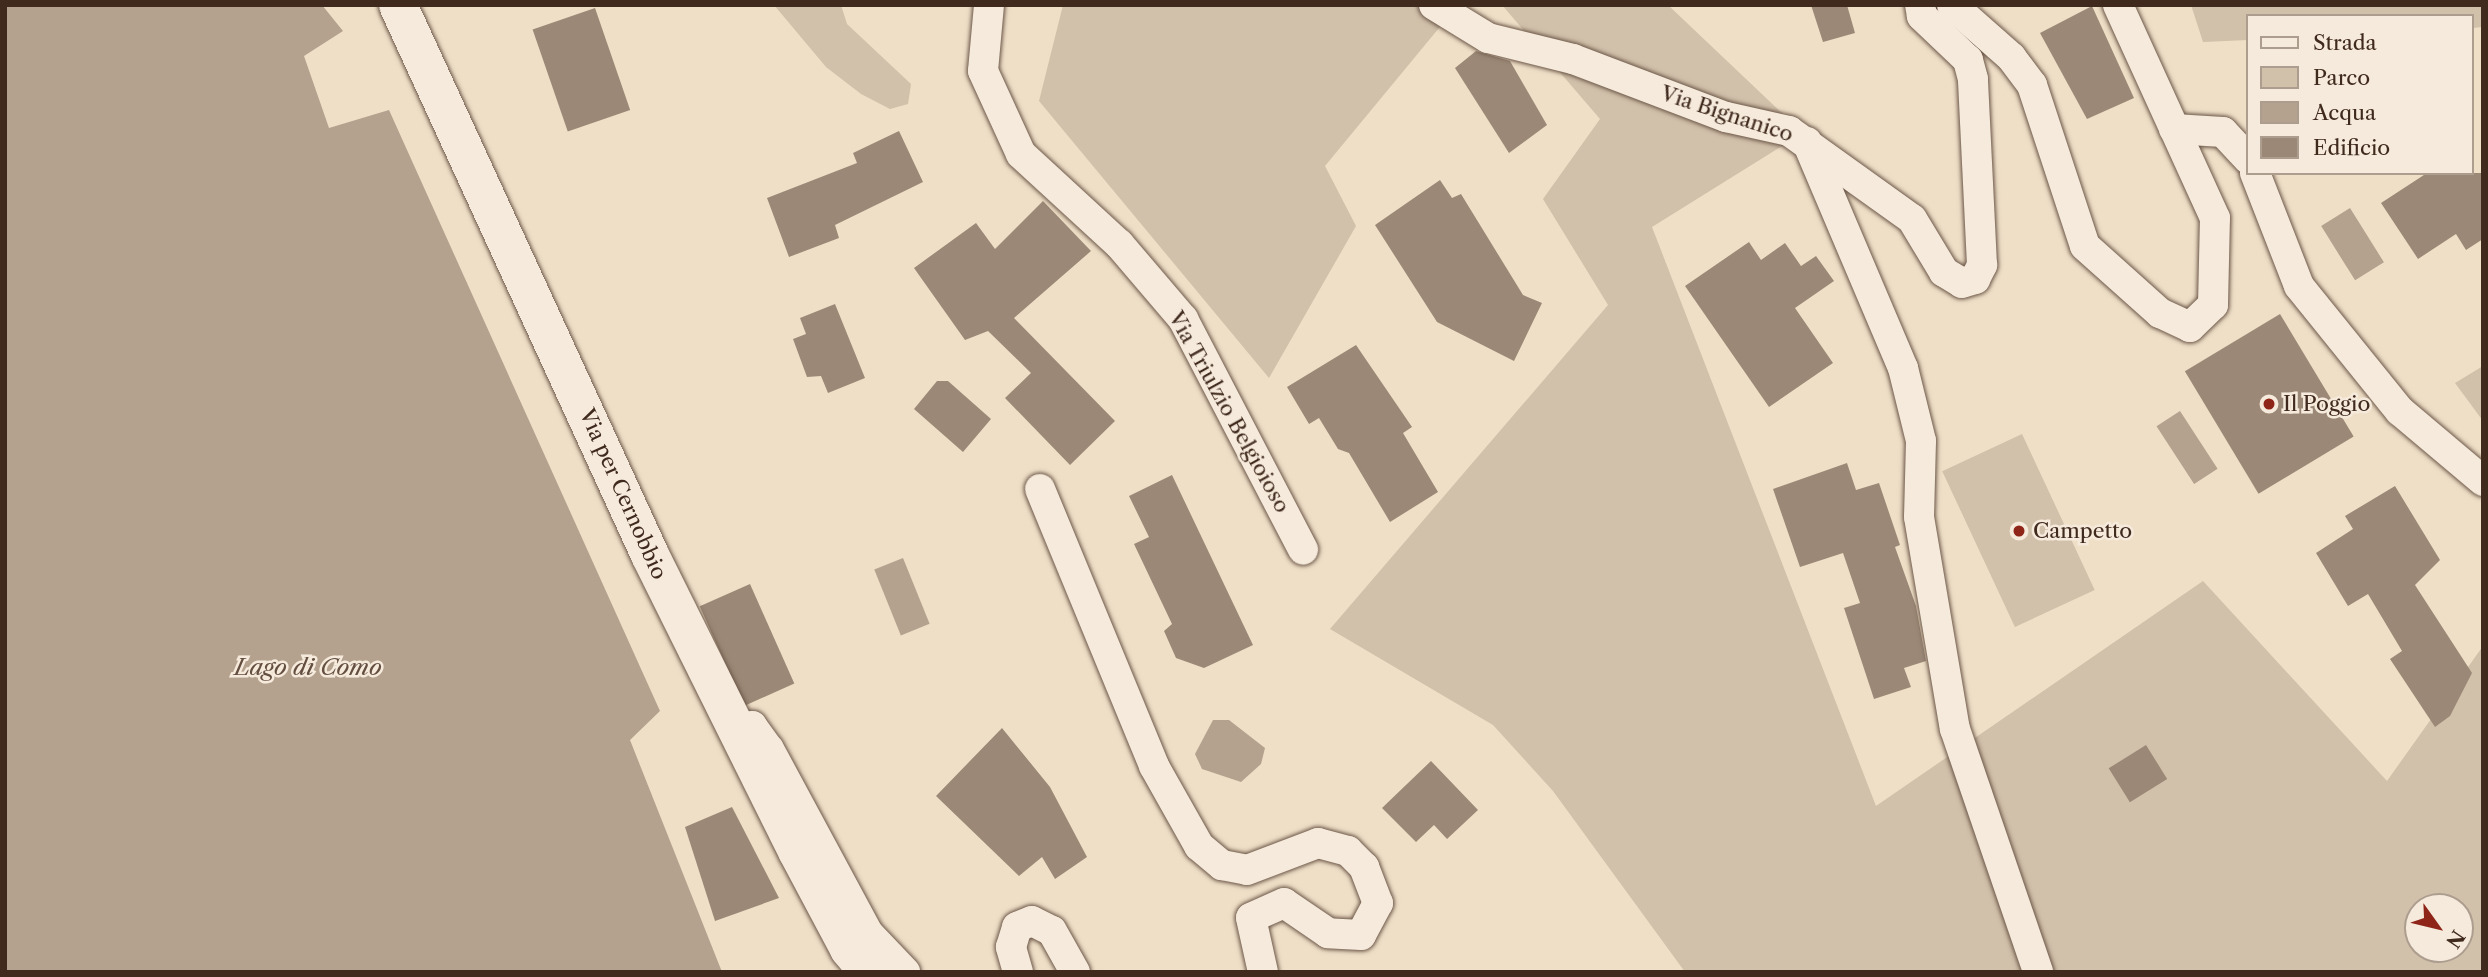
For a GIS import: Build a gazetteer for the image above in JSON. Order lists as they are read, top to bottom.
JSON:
{
  "streets": {
    "main road": ["Via per Cernobbio"],
    "street": ["Via Bignanico", "Via Triulzio Belgioioso"]
  },
  "water": ["Lago di Como"],
  "places": ["Il Poggio", "Campetto"],
  "legend": [
    "Strada",
    "Parco",
    "Acqua",
    "Edificio"
  ],
  "north": "bottom right"
}
